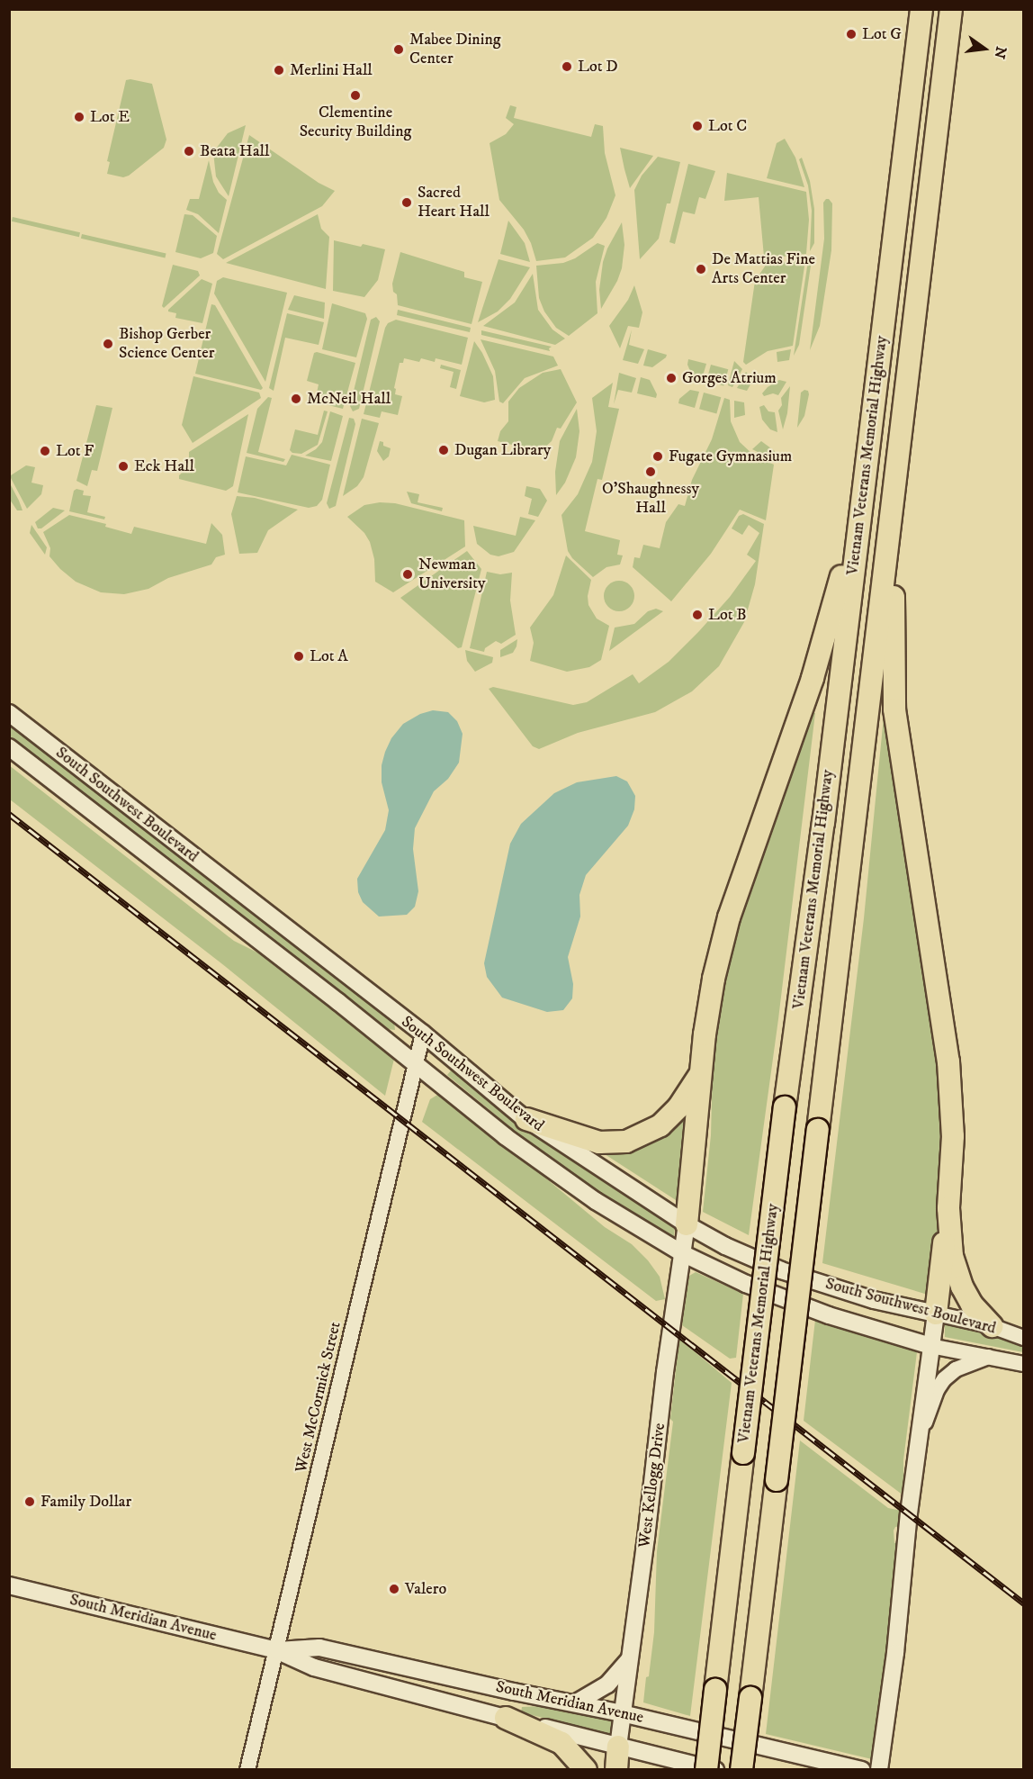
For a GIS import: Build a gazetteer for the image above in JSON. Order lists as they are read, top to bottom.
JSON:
{
  "streets": {
    "highway": ["Vietnam Veterans Memorial Highway"],
    "main road": ["South Southwest Boulevard", "West Kellogg Drive", "South Meridian Avenue"],
    "street": ["West McCormick Street"]
  },
  "crossings": [
    ["South Southwest Boulevard", "West McCormick Street"],
    ["South Southwest Boulevard", "West Kellogg Drive"],
    ["West McCormick Street", "South Meridian Avenue"],
    ["West Kellogg Drive", "South Meridian Avenue"]
  ],
  "places": [
    "Lot G",
    "Mabee Dining Center",
    "Lot D",
    "Merlini Hall",
    "Clementine Security Building",
    "Lot E",
    "Lot C",
    "Beata Hall",
    "Sacred Heart Hall",
    "De Mattias Fine Arts Center",
    "Bishop Gerber Science Center",
    "Gorges Atrium",
    "McNeil Hall",
    "Dugan Library",
    "Lot F",
    "Fugate Gymnasium",
    "Eck Hall",
    "O'Shaughnessy Hall",
    "Newman University",
    "Lot B",
    "Lot A",
    "Family Dollar",
    "Valero"
  ],
  "north": "right"
}
